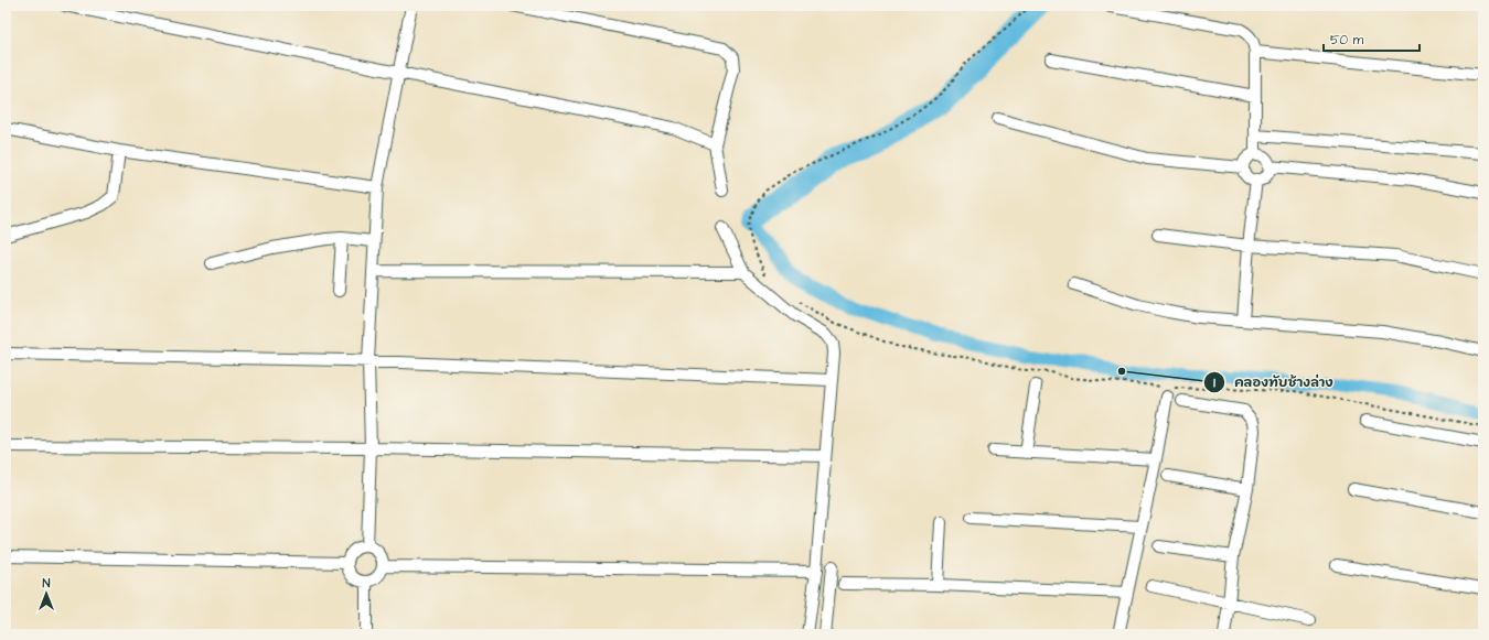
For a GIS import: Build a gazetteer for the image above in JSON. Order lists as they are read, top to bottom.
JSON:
{
  "places": ["คลองทับช้างล่าง"],
  "scale_bar": "50 m",
  "north": "top"
}
